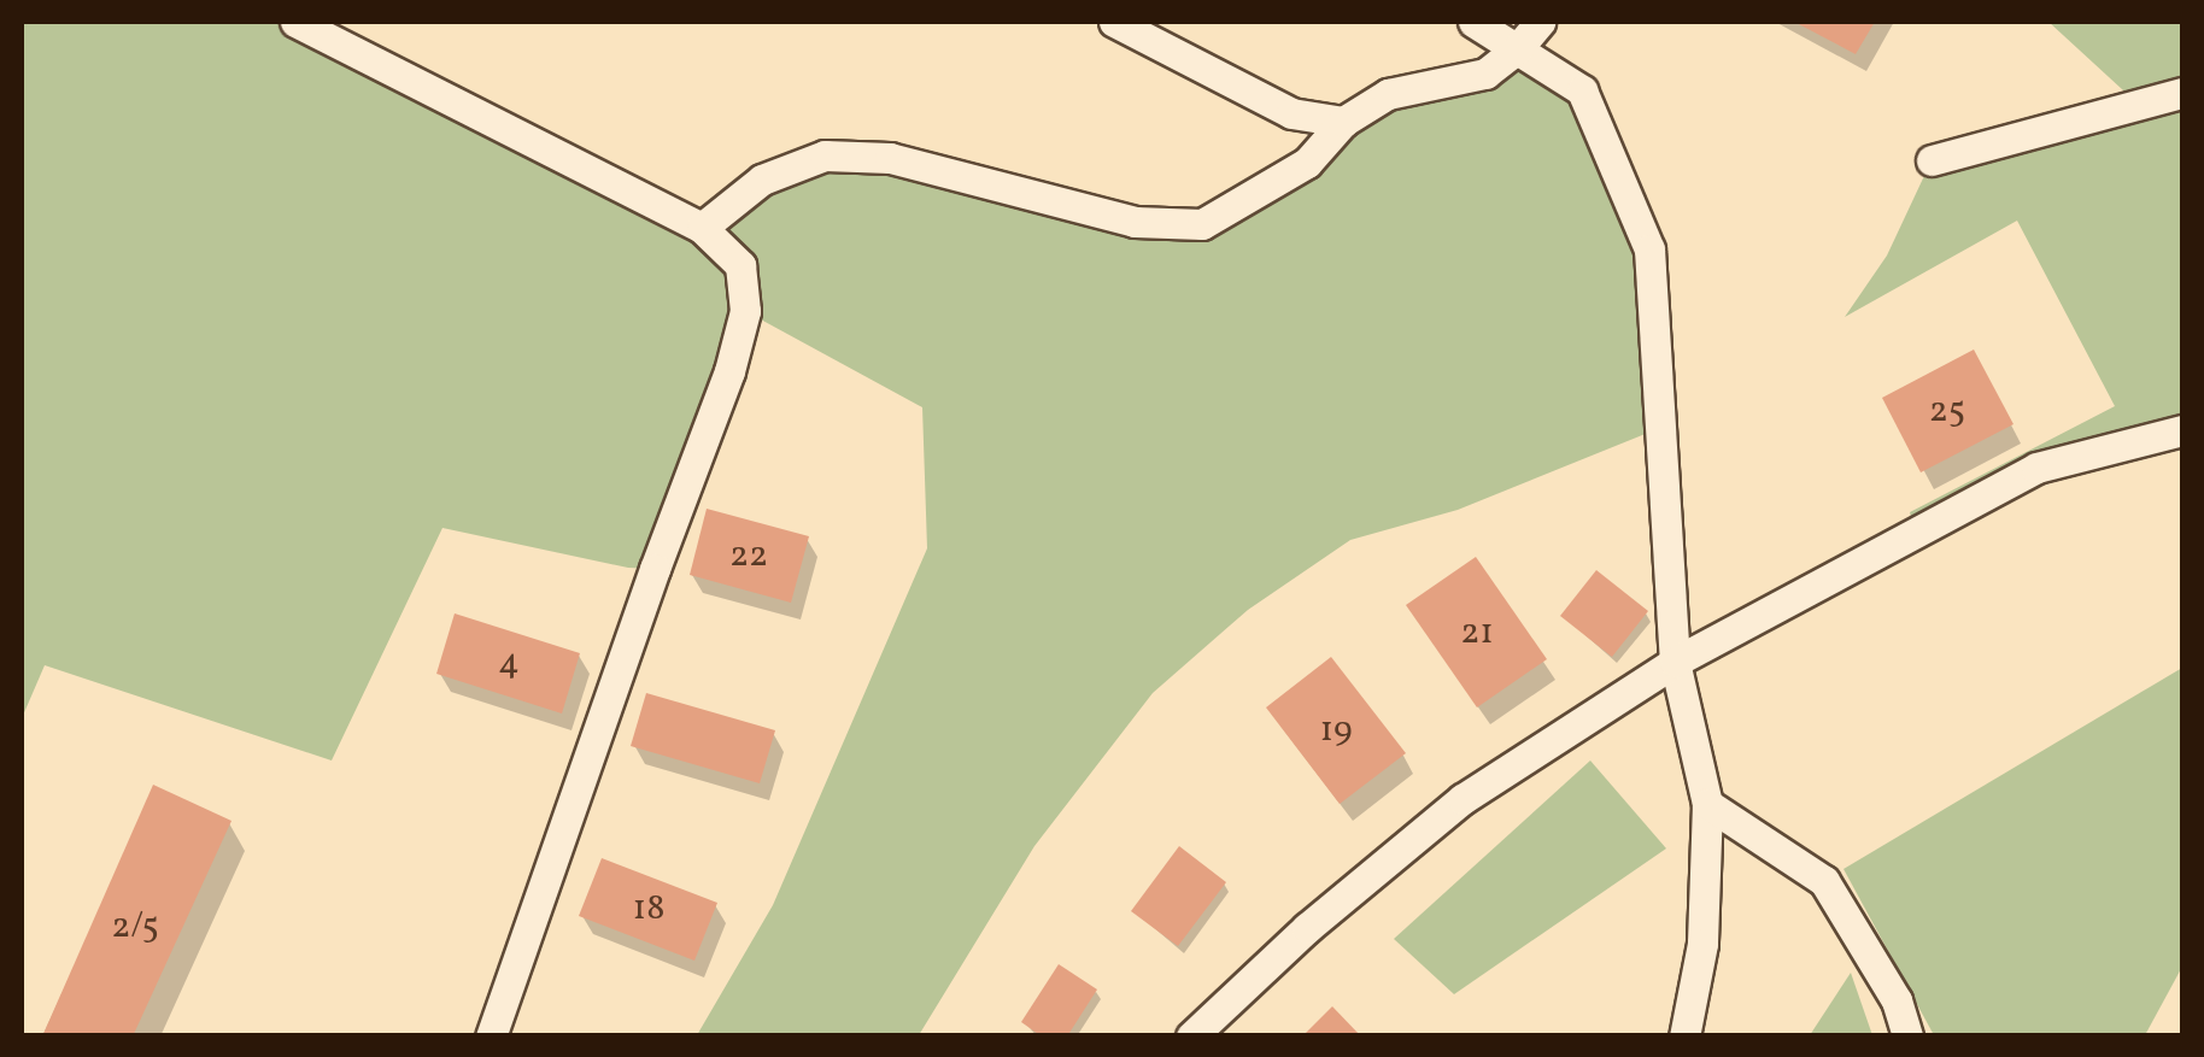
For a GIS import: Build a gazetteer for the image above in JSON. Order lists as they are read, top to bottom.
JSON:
{
  "house_numbers": [
    "25",
    "22",
    "21",
    "4",
    "19",
    "18",
    "2/5"
  ]
}
